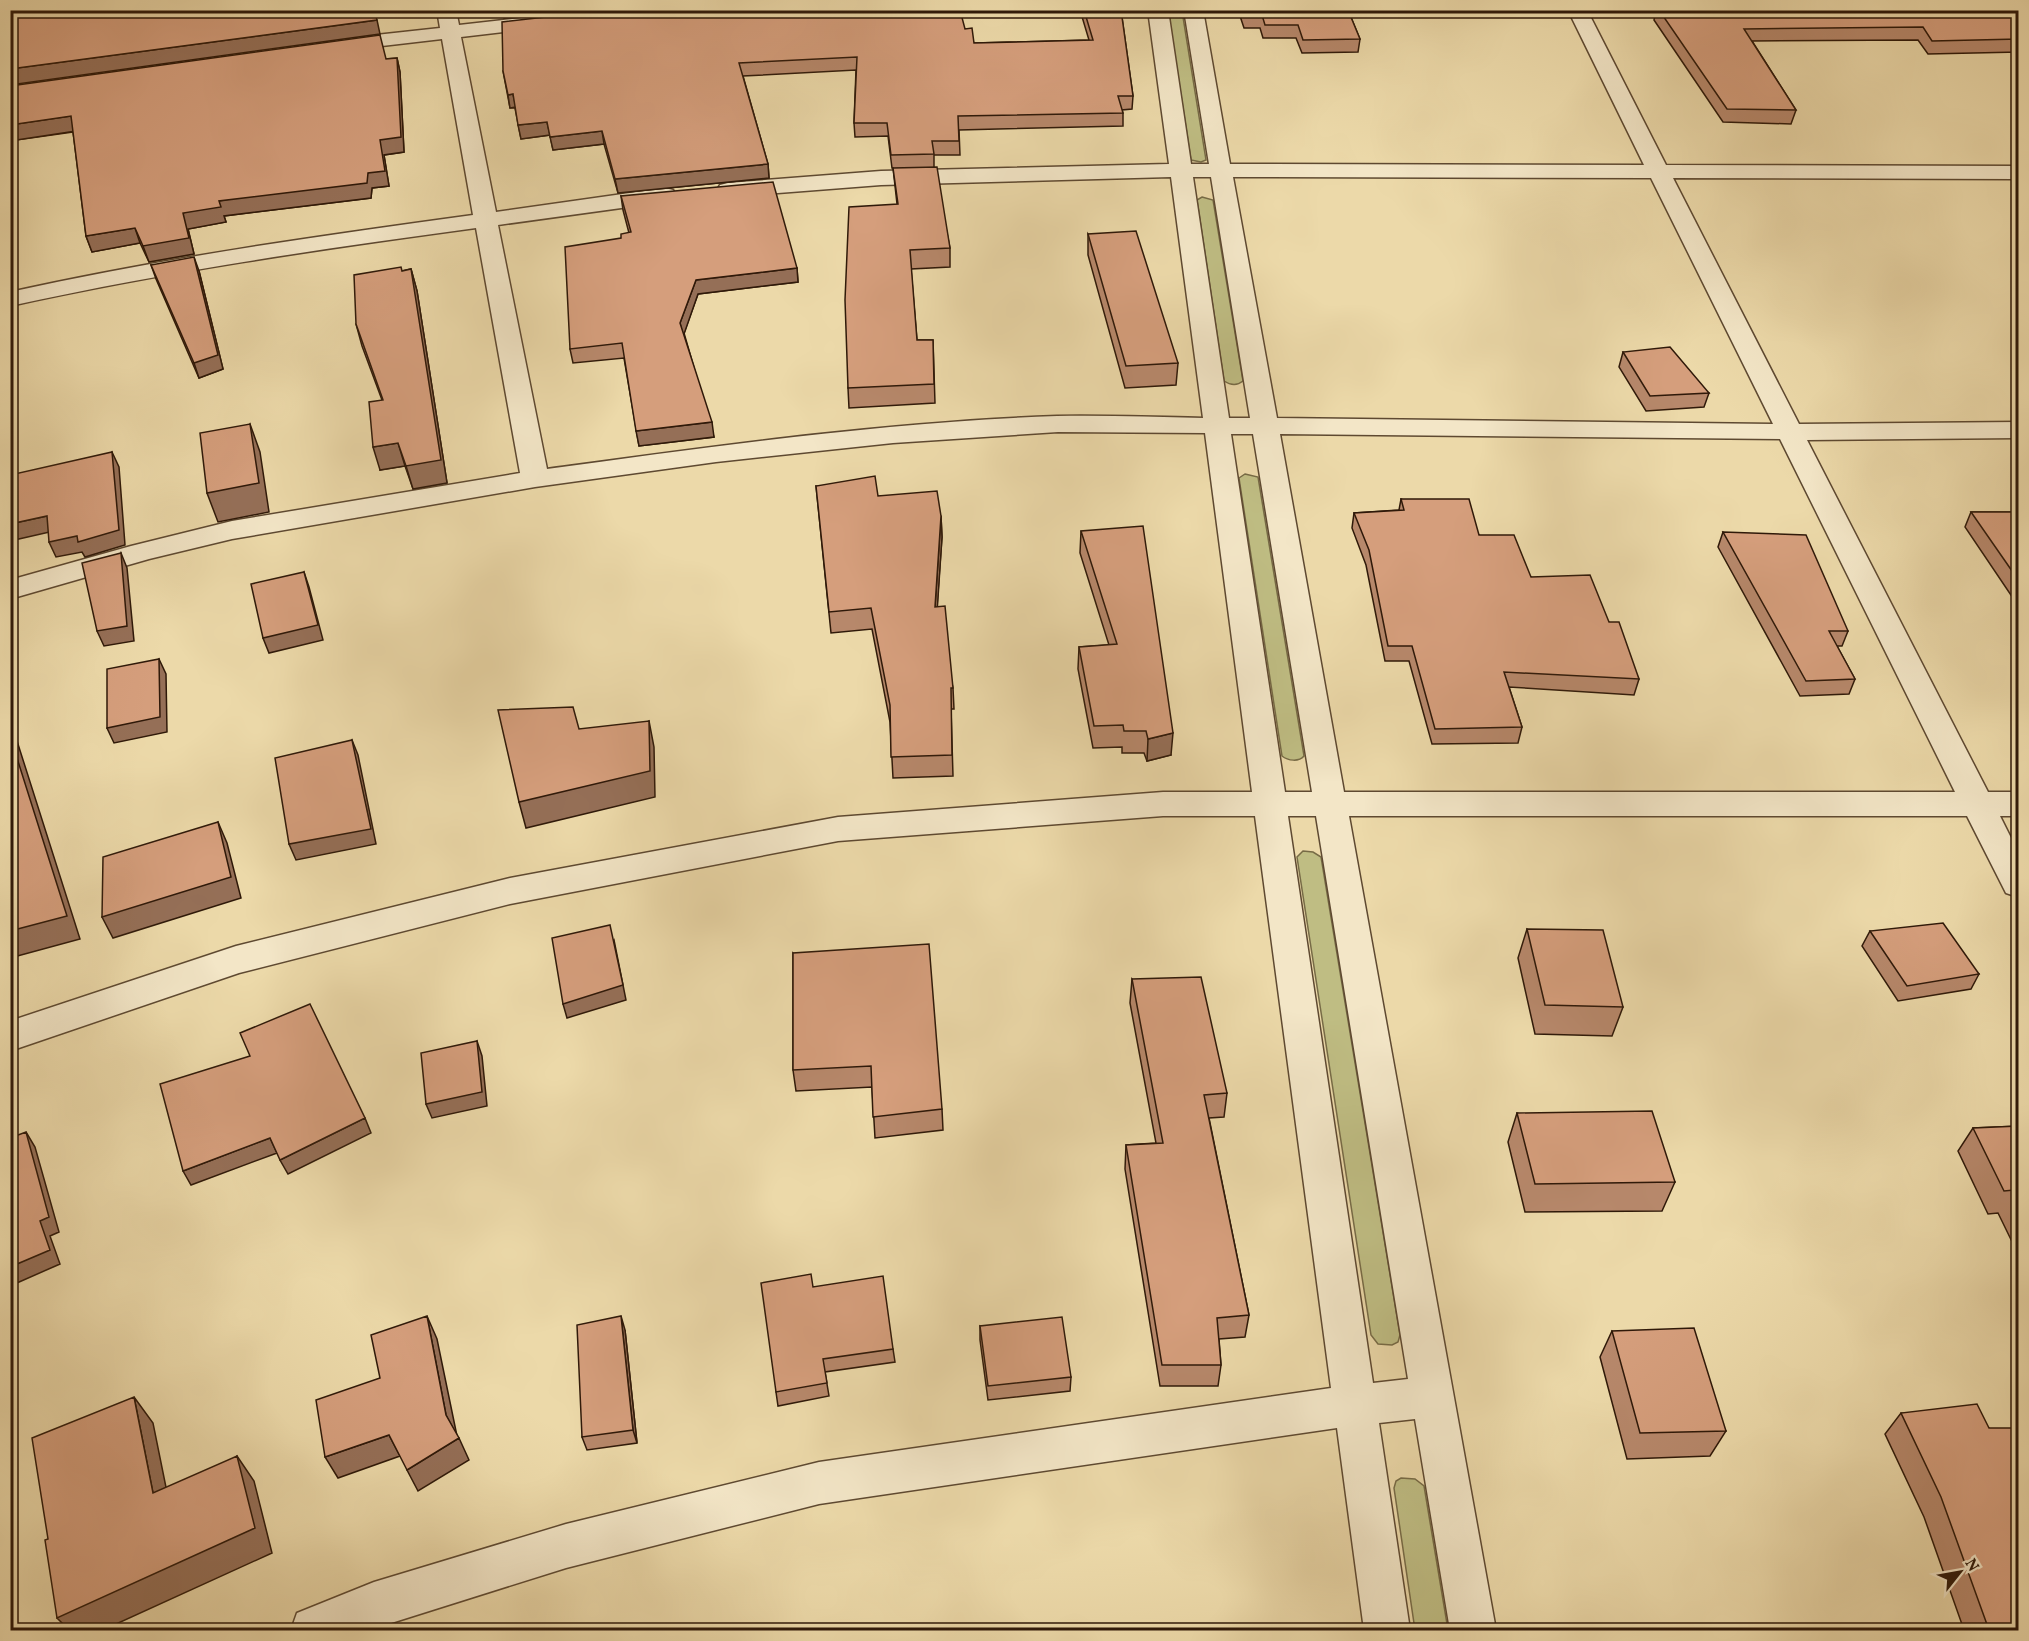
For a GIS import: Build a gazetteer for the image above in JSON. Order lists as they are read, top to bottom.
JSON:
{
  "north": "top right"
}
